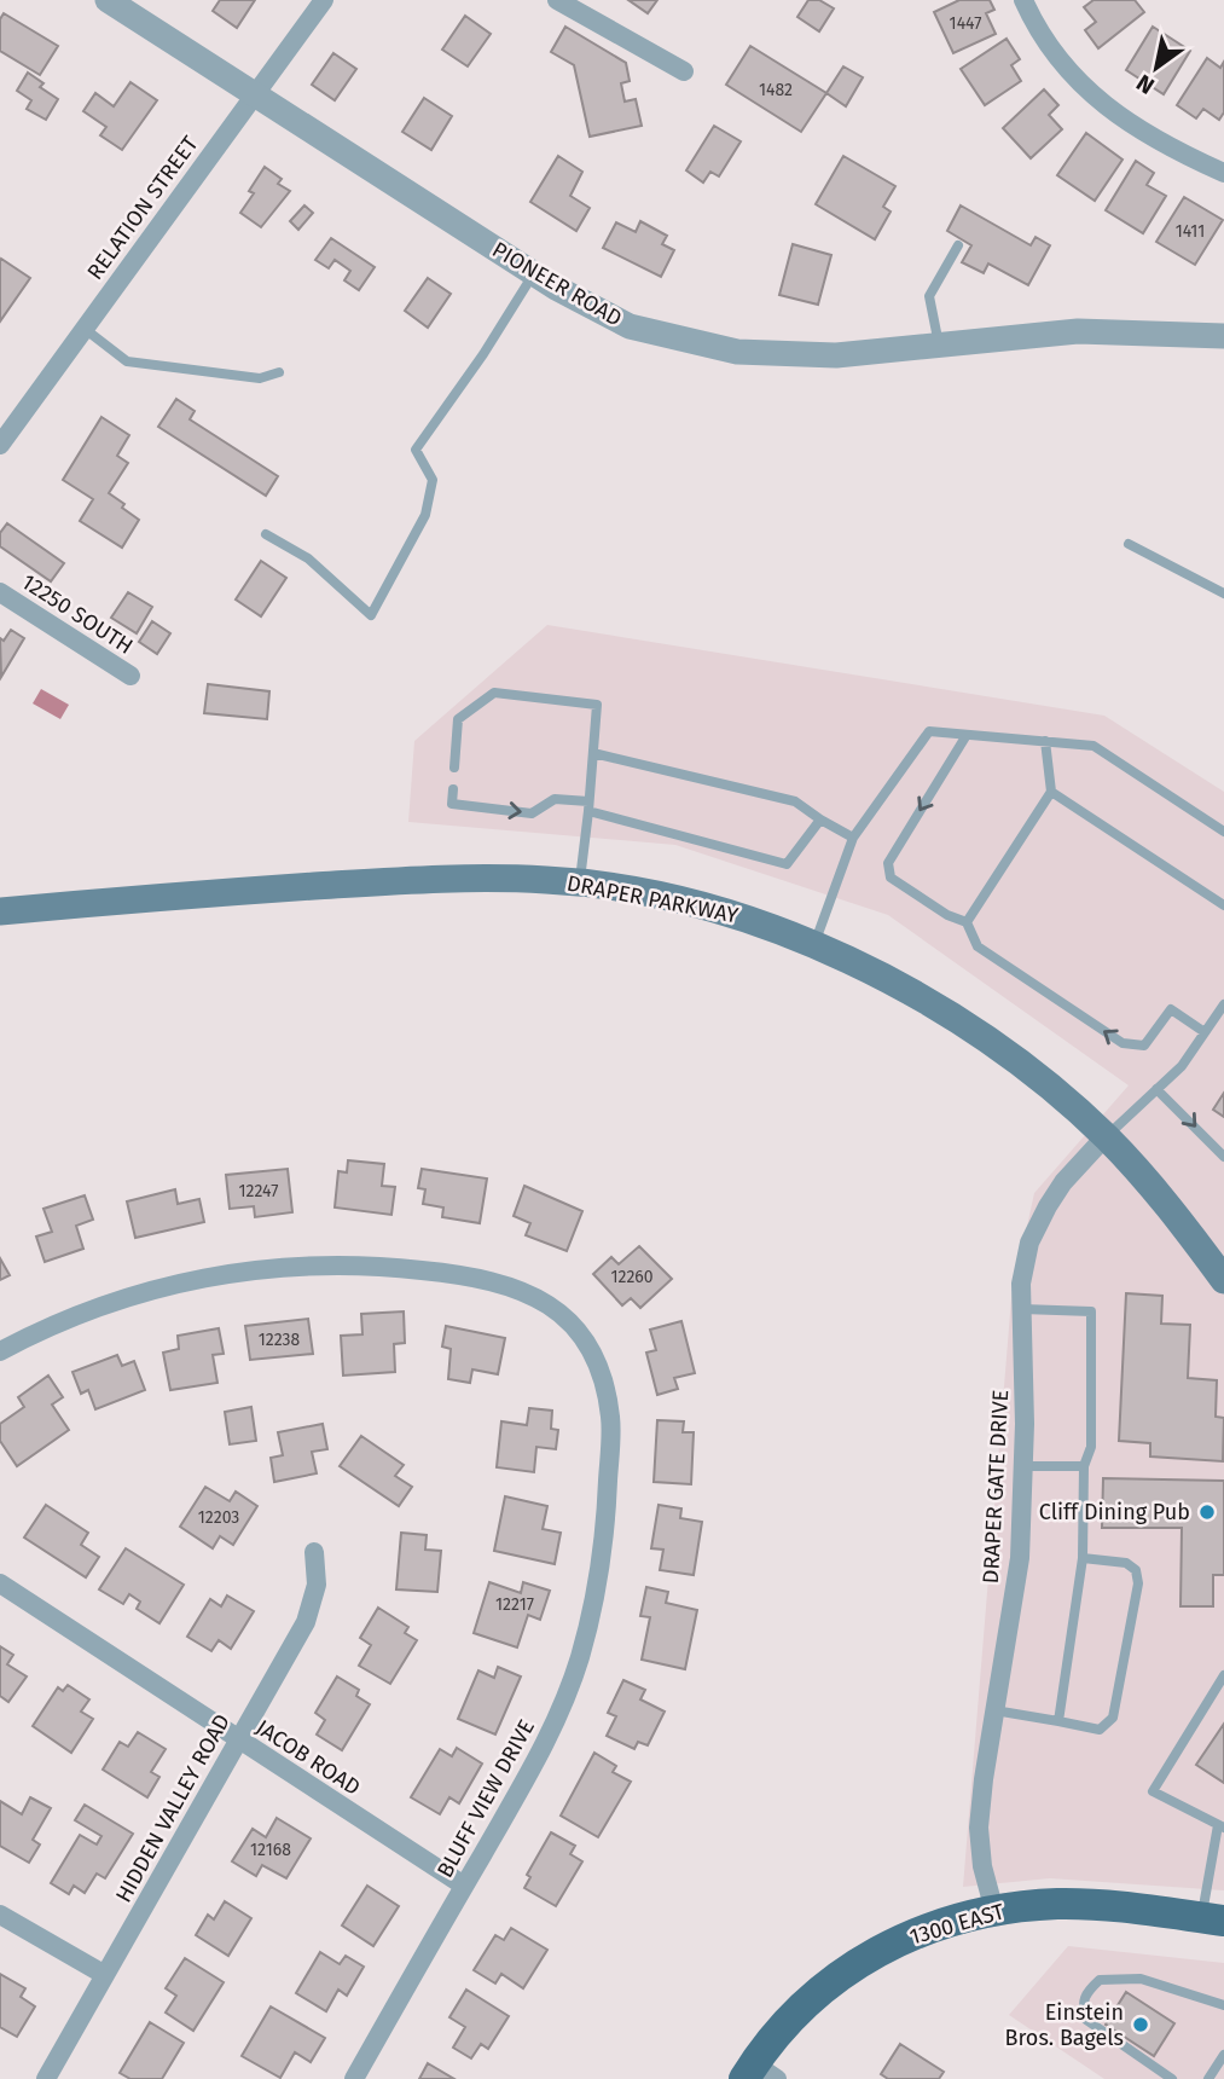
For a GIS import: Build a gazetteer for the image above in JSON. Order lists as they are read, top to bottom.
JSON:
{
  "streets": {
    "main road": ["DRAPER PARKWAY", "1300 EAST"],
    "street": [
      "RELATION STREET",
      "PIONEER ROAD",
      "12250 SOUTH",
      "DRAPER GATE DRIVE",
      "JACOB ROAD",
      "BLUFF VIEW DRIVE",
      "HIDDEN VALLEY ROAD"
    ]
  },
  "crossings": [
    ["RELATION STREET", "PIONEER ROAD"],
    ["DRAPER PARKWAY", "DRAPER GATE DRIVE"],
    ["DRAPER GATE DRIVE", "1300 EAST"],
    ["JACOB ROAD", "BLUFF VIEW DRIVE"],
    ["JACOB ROAD", "HIDDEN VALLEY ROAD"]
  ],
  "places": ["Cliff Dining Pub", "Einstein Bros. Bagels"],
  "house_numbers": [
    "1447",
    "1482",
    "1411",
    "12247",
    "12260",
    "12238",
    "12203",
    "12217",
    "12168"
  ],
  "north": "bottom left"
}
